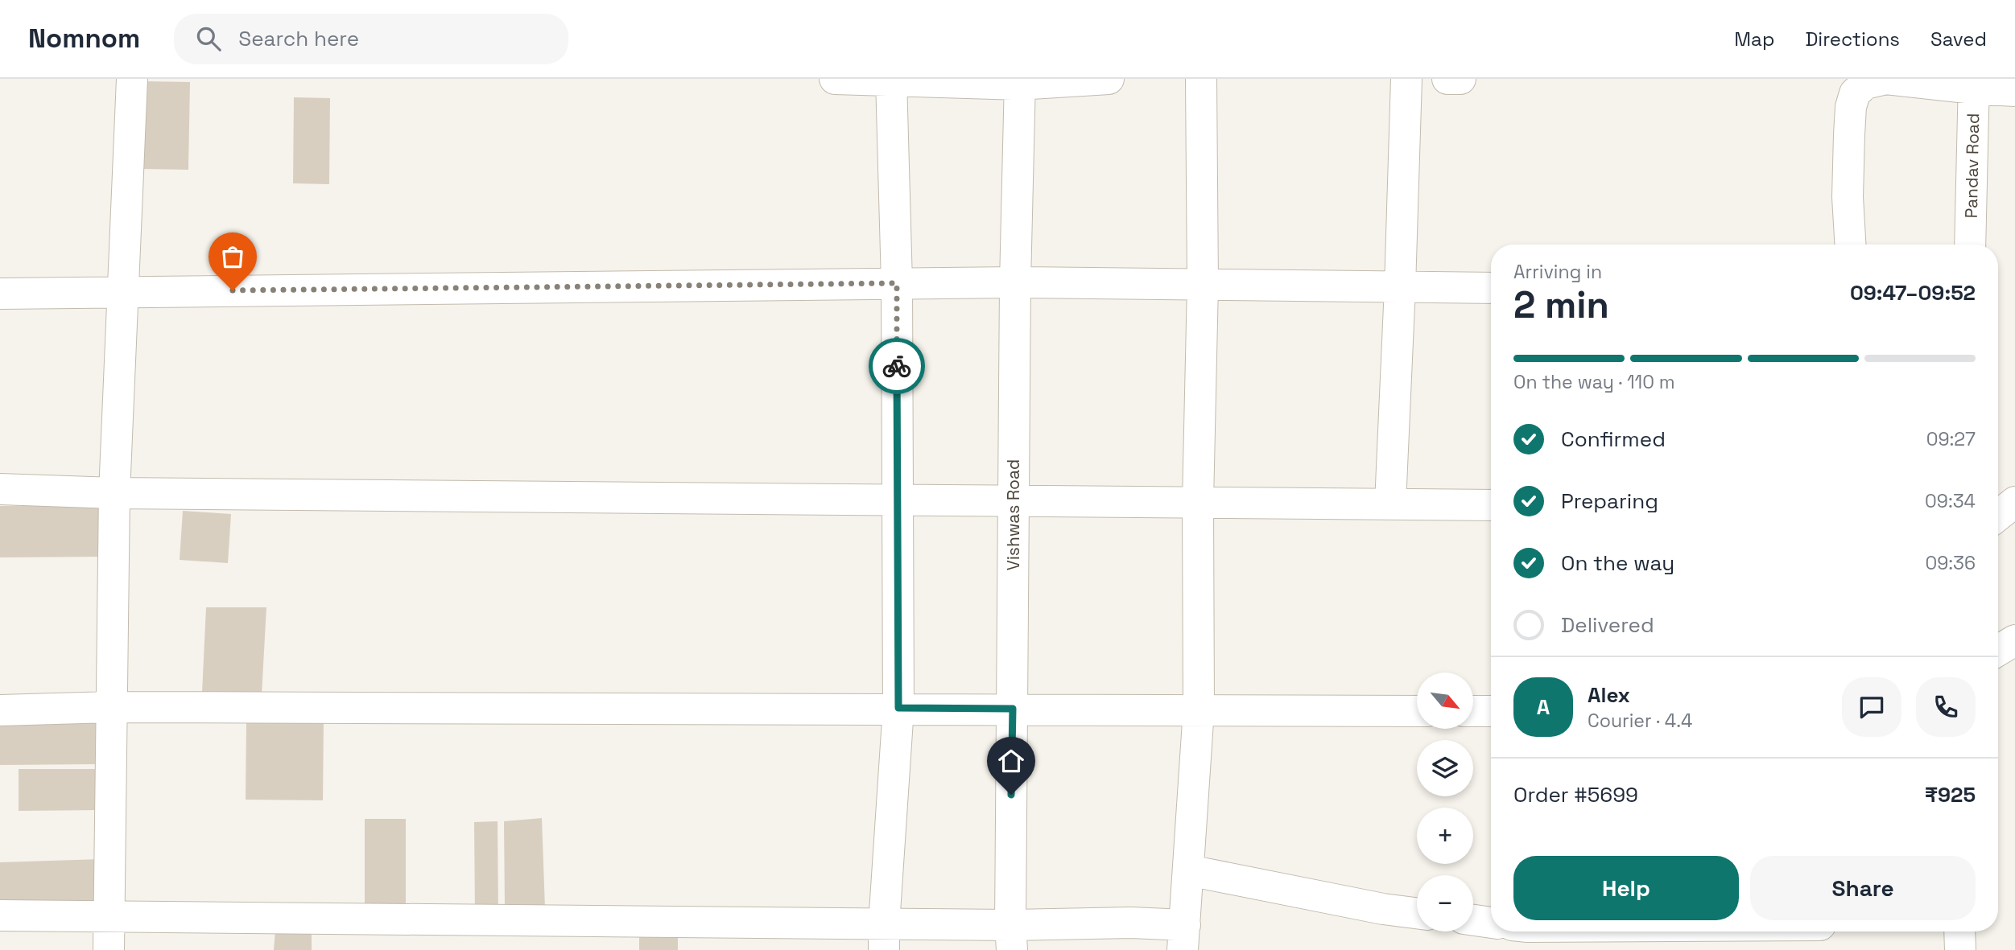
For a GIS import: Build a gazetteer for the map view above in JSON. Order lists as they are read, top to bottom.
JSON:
{
  "streets": {
    "street": ["Pandav Road", "Vishwas Road"]
  },
  "north": "bottom right",
  "page": {
    "header": "Nomnom",
    "search": "Search here",
    "nav": ["Map", "Directions", "Saved"],
    "heading": ["2 min", "Arriving in", "09:47–09:52"],
    "panel": [
      "Alex",
      "Courier · 4.4",
      "Order #5699",
      "₹925"
    ],
    "bar": "On the way · 110 m",
    "list": [
      ["Confirmed", "09:27"],
      ["Preparing", "09:34"],
      ["On the way", "09:36"],
      "Delivered"
    ],
    "map_buttons": ["+", "−"],
    "round": "A",
    "buttons": ["Help", "Share"]
  }
}
